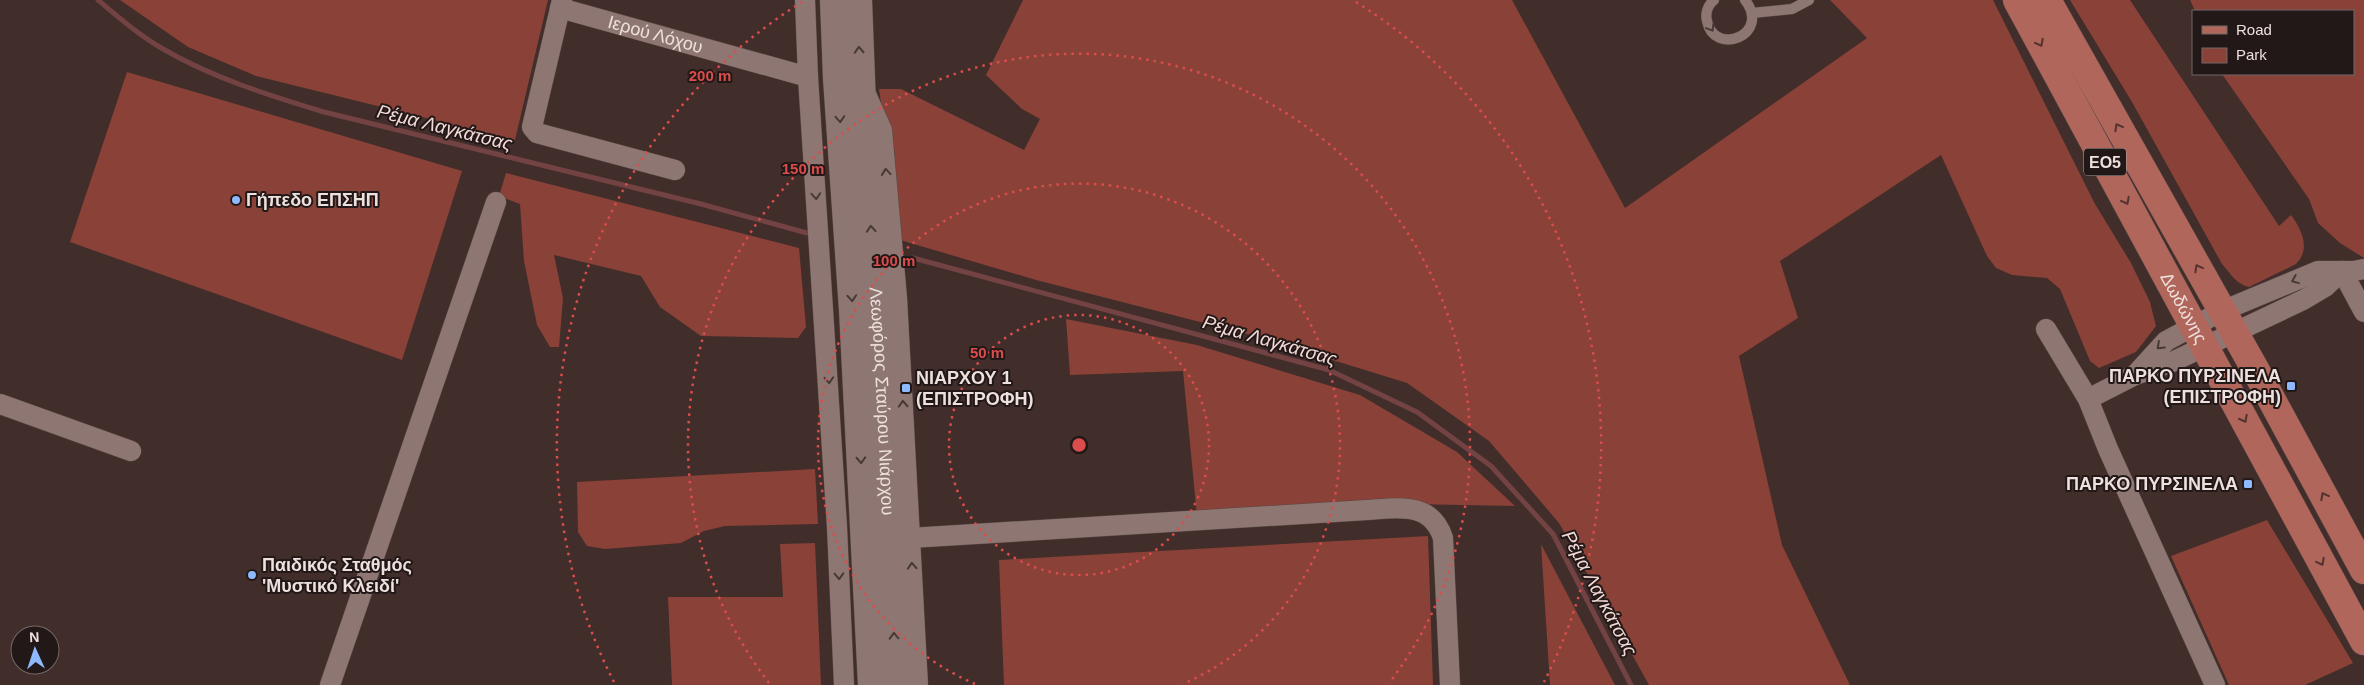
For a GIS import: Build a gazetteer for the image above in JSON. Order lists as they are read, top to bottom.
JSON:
{
  "streets": {
    "main road": ["ΕΟ5", "Δωδώνης", "Λεωφόρος Σταύρου Νιάρχου"],
    "street": ["Ιερού Λόχου"]
  },
  "water": ["Ρέμα Λαγκάτσας"],
  "places": {
    "other": ["Γήπεδο ΕΠΣΗΠ", "Παιδικός Σταθμός 'Μυστικό Κλειδί'"],
    "transit": ["ΠΑΡΚΟ ΠΥΡΣΙΝΕΛΑ (ΕΠΙΣΤΡΟΦΗ)", "ΝΙΑΡΧΟΥ 1 (ΕΠΙΣΤΡΟΦΗ)", "ΠΑΡΚΟ ΠΥΡΣΙΝΕΛΑ"]
  },
  "legend": ["Road", "Park"],
  "north": "top",
  "rings": [
    "200 m",
    "150 m",
    "100 m",
    "50 m"
  ]
}
